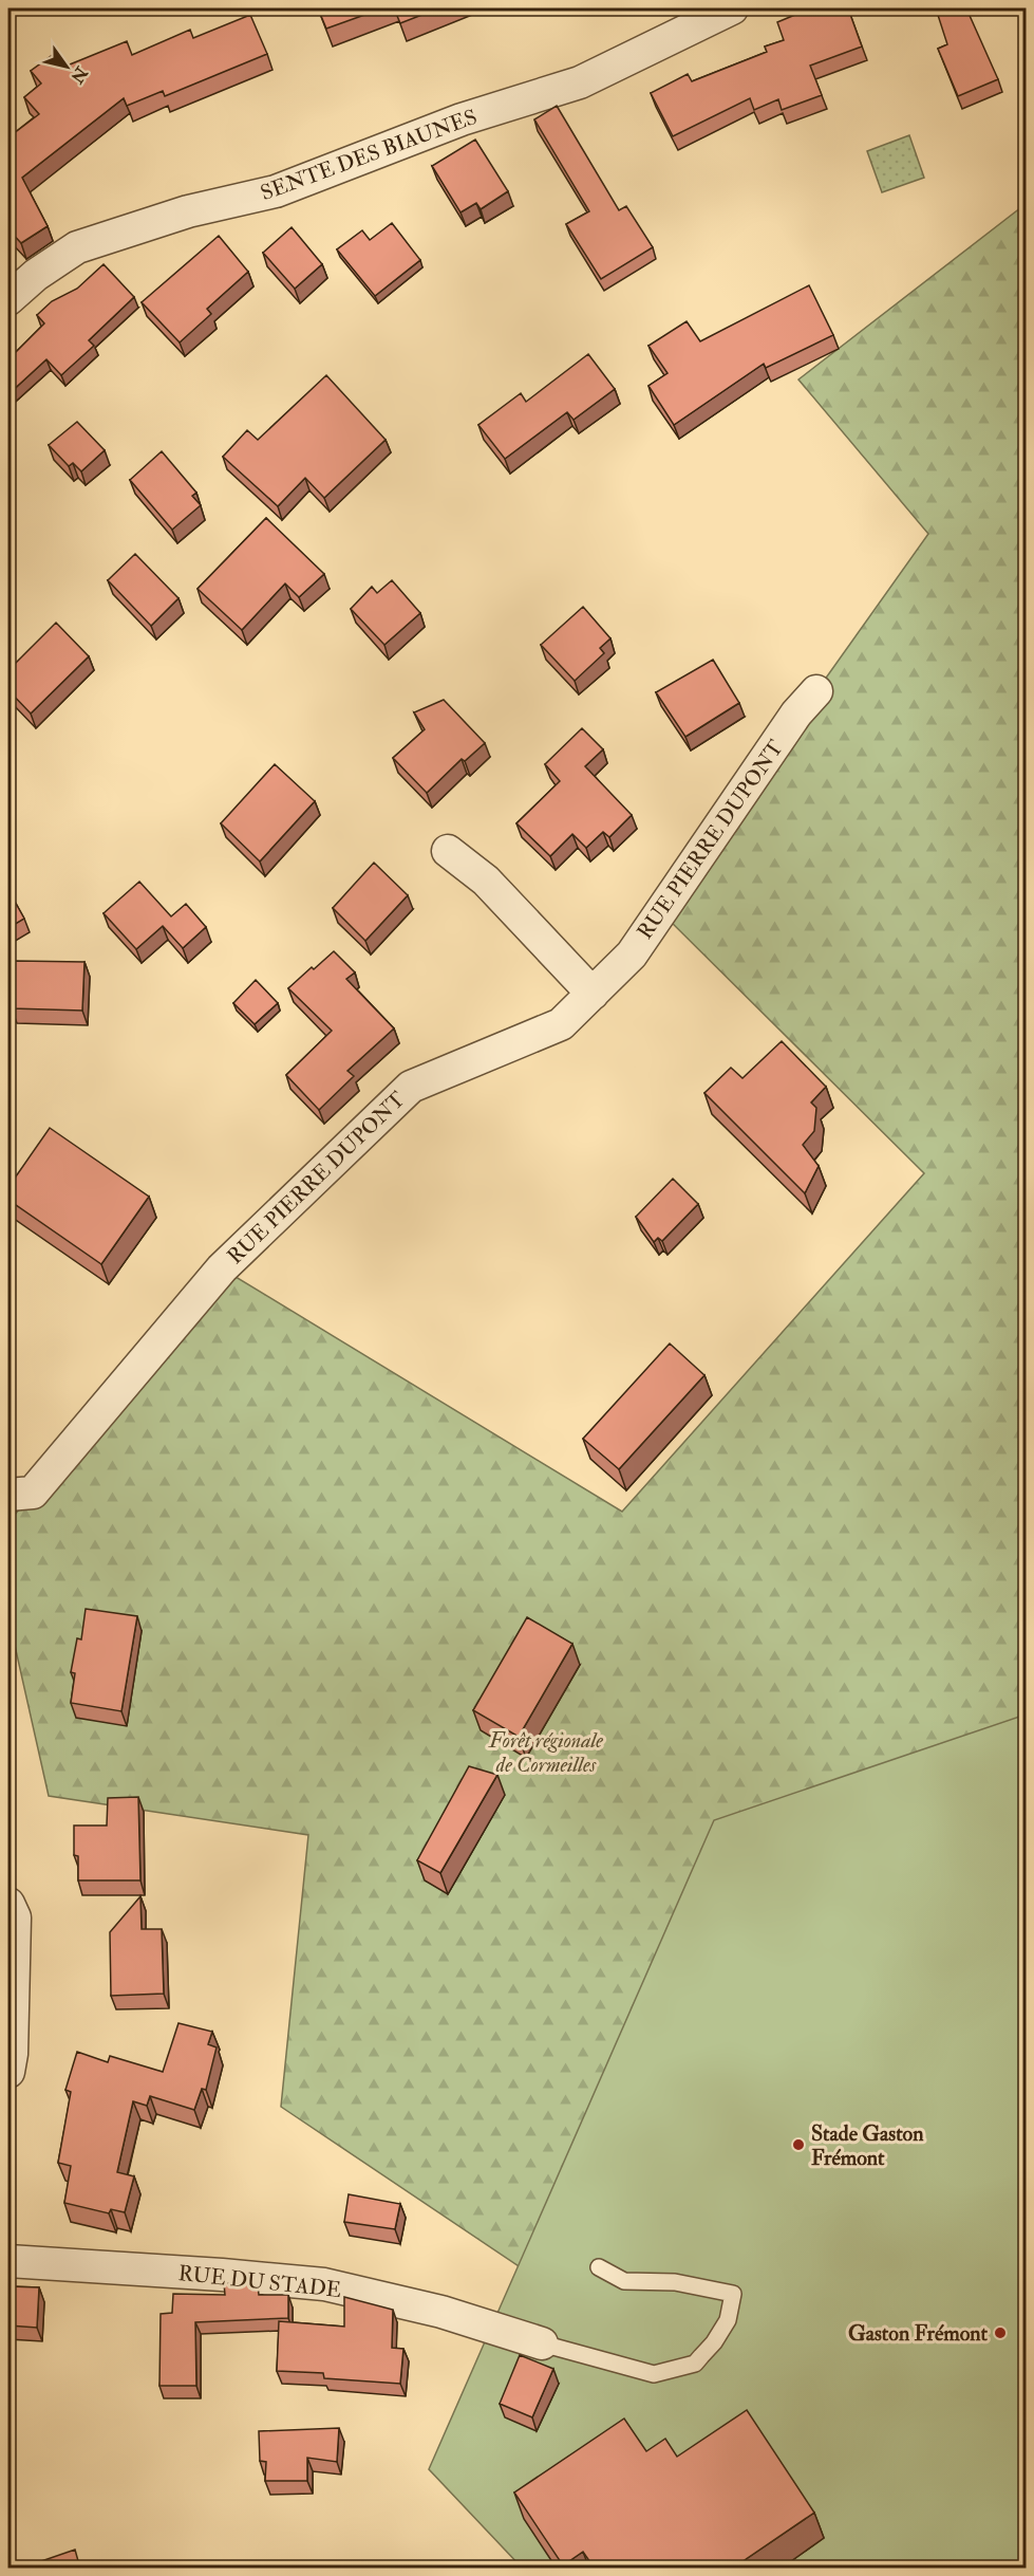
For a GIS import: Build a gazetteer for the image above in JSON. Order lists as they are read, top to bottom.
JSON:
{
  "streets": {
    "street": ["SENTE DES BIAUNES", "RUE PIERRE DUPONT", "RUE DU STADE"]
  },
  "parks": ["Forêt régionale de Cormeilles"],
  "places": ["Stade Gaston Frémont", "Gaston Frémont"],
  "north": "bottom right"
}
